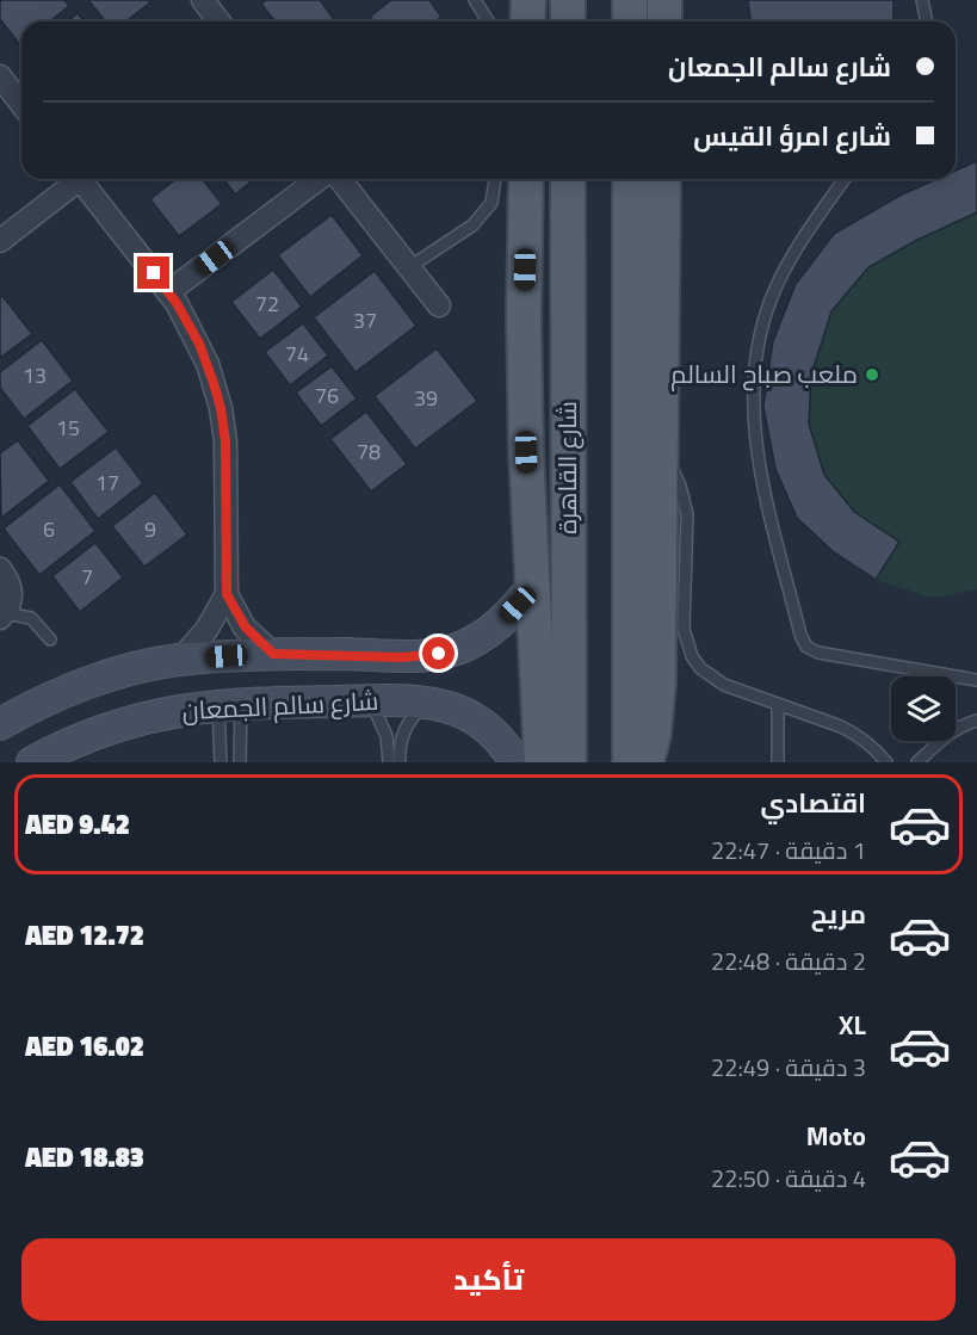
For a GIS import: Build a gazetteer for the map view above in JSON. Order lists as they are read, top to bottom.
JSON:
{
  "streets": {
    "main road": ["شارع القاهرة"],
    "street": ["شارع سالم الجمعان"]
  },
  "places": ["ملعب صباح السالم"],
  "house_numbers": [
    "72",
    "37",
    "74",
    "13",
    "76",
    "39",
    "15",
    "78",
    "17",
    "6",
    "9",
    "7"
  ],
  "page": {
    "banner": ["شارع سالم الجمعان", "شارع امرؤ القيس"],
    "list": [
      {
        "name": "اقتصادي",
        "note": "1 دقيقة · 22:47",
        "value": "AED 9.42"
      },
      {
        "name": "مريح",
        "note": "2 دقيقة · 22:48",
        "value": "AED 12.72"
      },
      {
        "name": "XL",
        "note": "3 دقيقة · 22:49",
        "value": "AED 16.02"
      },
      {
        "name": "Moto",
        "note": "4 دقيقة · 22:50",
        "value": "AED 18.83"
      }
    ],
    "buttons": "تأكيد"
  }
}
